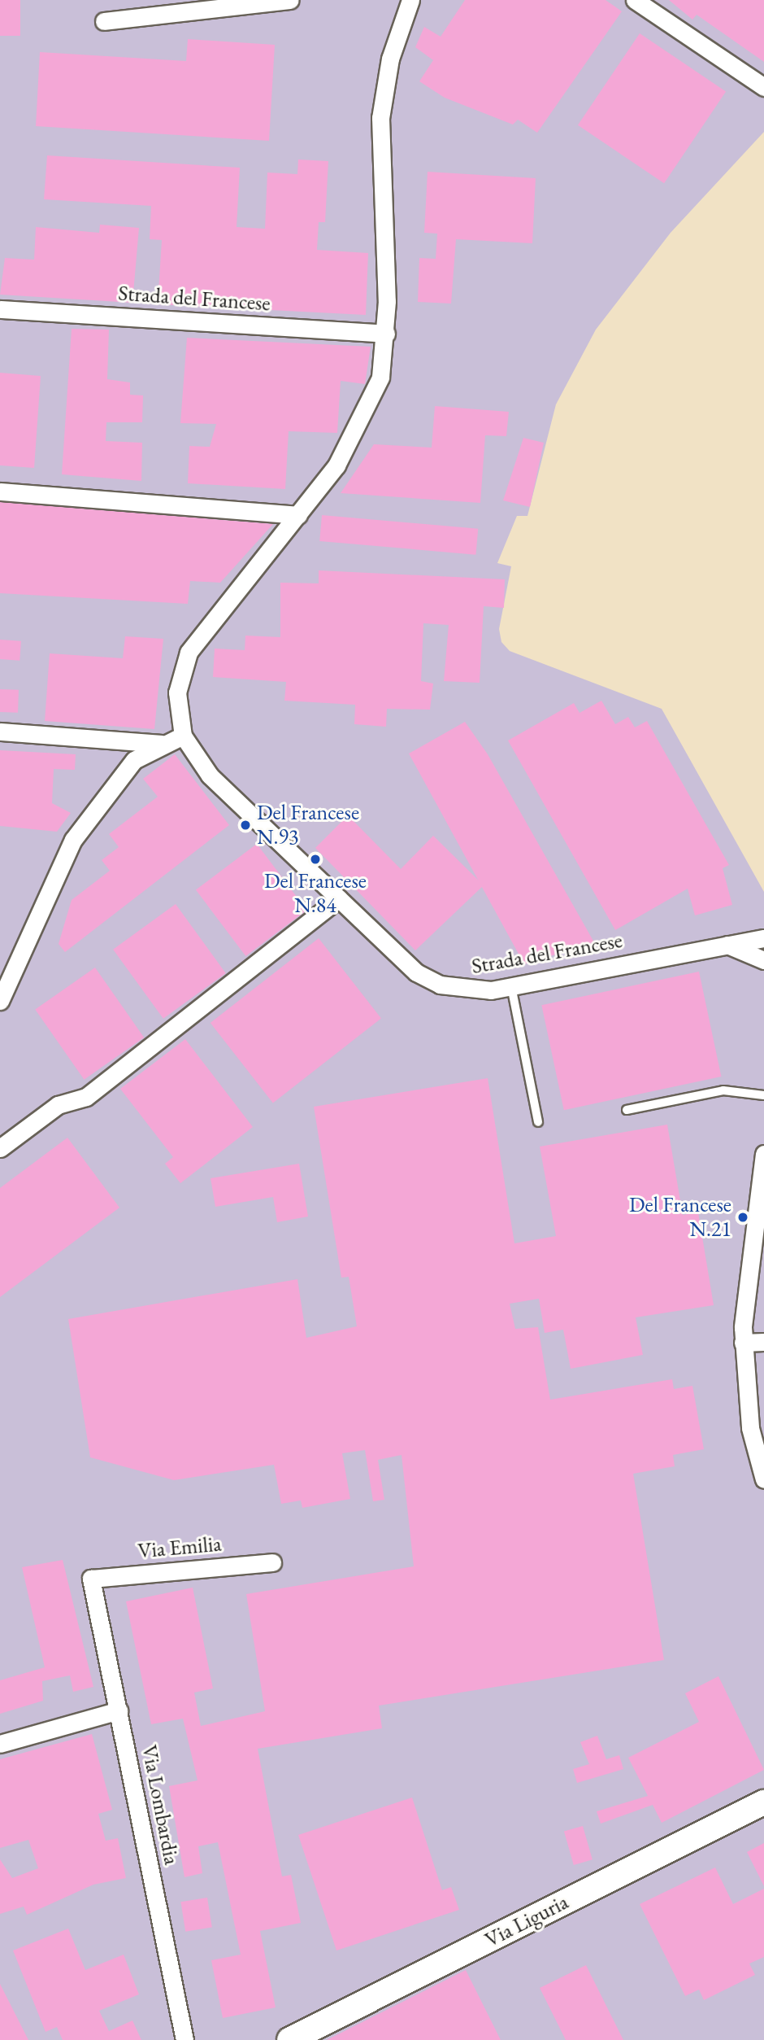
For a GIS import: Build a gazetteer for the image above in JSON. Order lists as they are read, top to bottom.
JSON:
{
  "streets": {
    "street": [
      "Strada del Francese",
      "Via Emilia",
      "Via Lombardia",
      "Via Liguria"
    ]
  },
  "crossings": [
    ["Via Emilia", "Via Lombardia"]
  ],
  "places": ["Del Francese N.93", "Del Francese N.84", "Del Francese N.21"]
}
